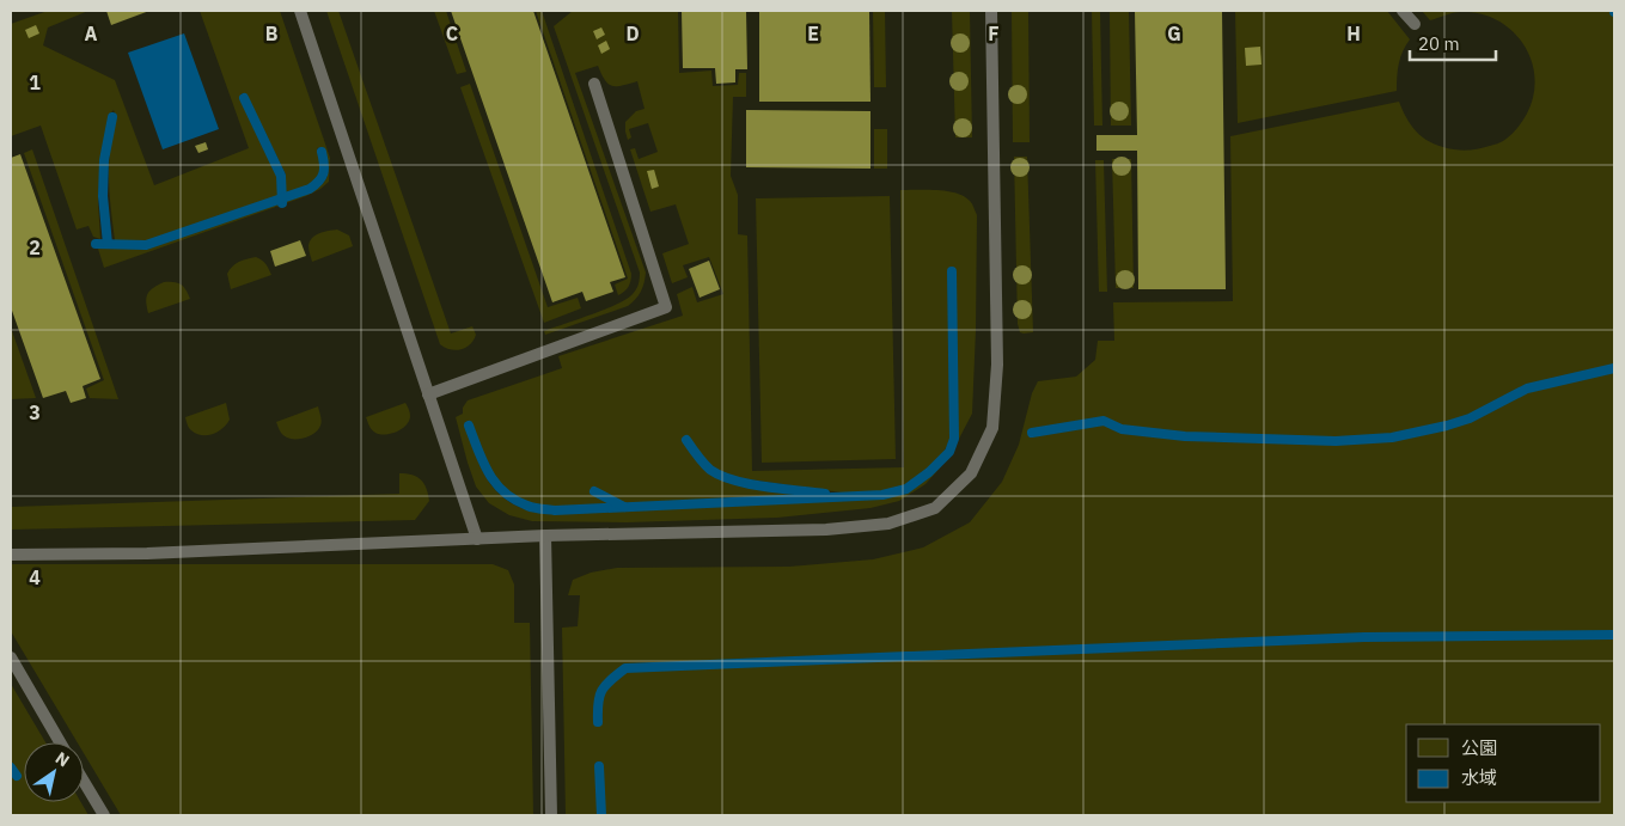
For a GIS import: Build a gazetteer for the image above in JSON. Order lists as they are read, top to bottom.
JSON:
{
  "legend": ["公園", "水域"],
  "scale_bar": "20 m",
  "north": "top right",
  "grid": {
    "columns": [
      "A",
      "B",
      "C",
      "D",
      "E",
      "F",
      "G",
      "H"
    ],
    "rows": [
      "1",
      "2",
      "3",
      "4"
    ]
  }
}
